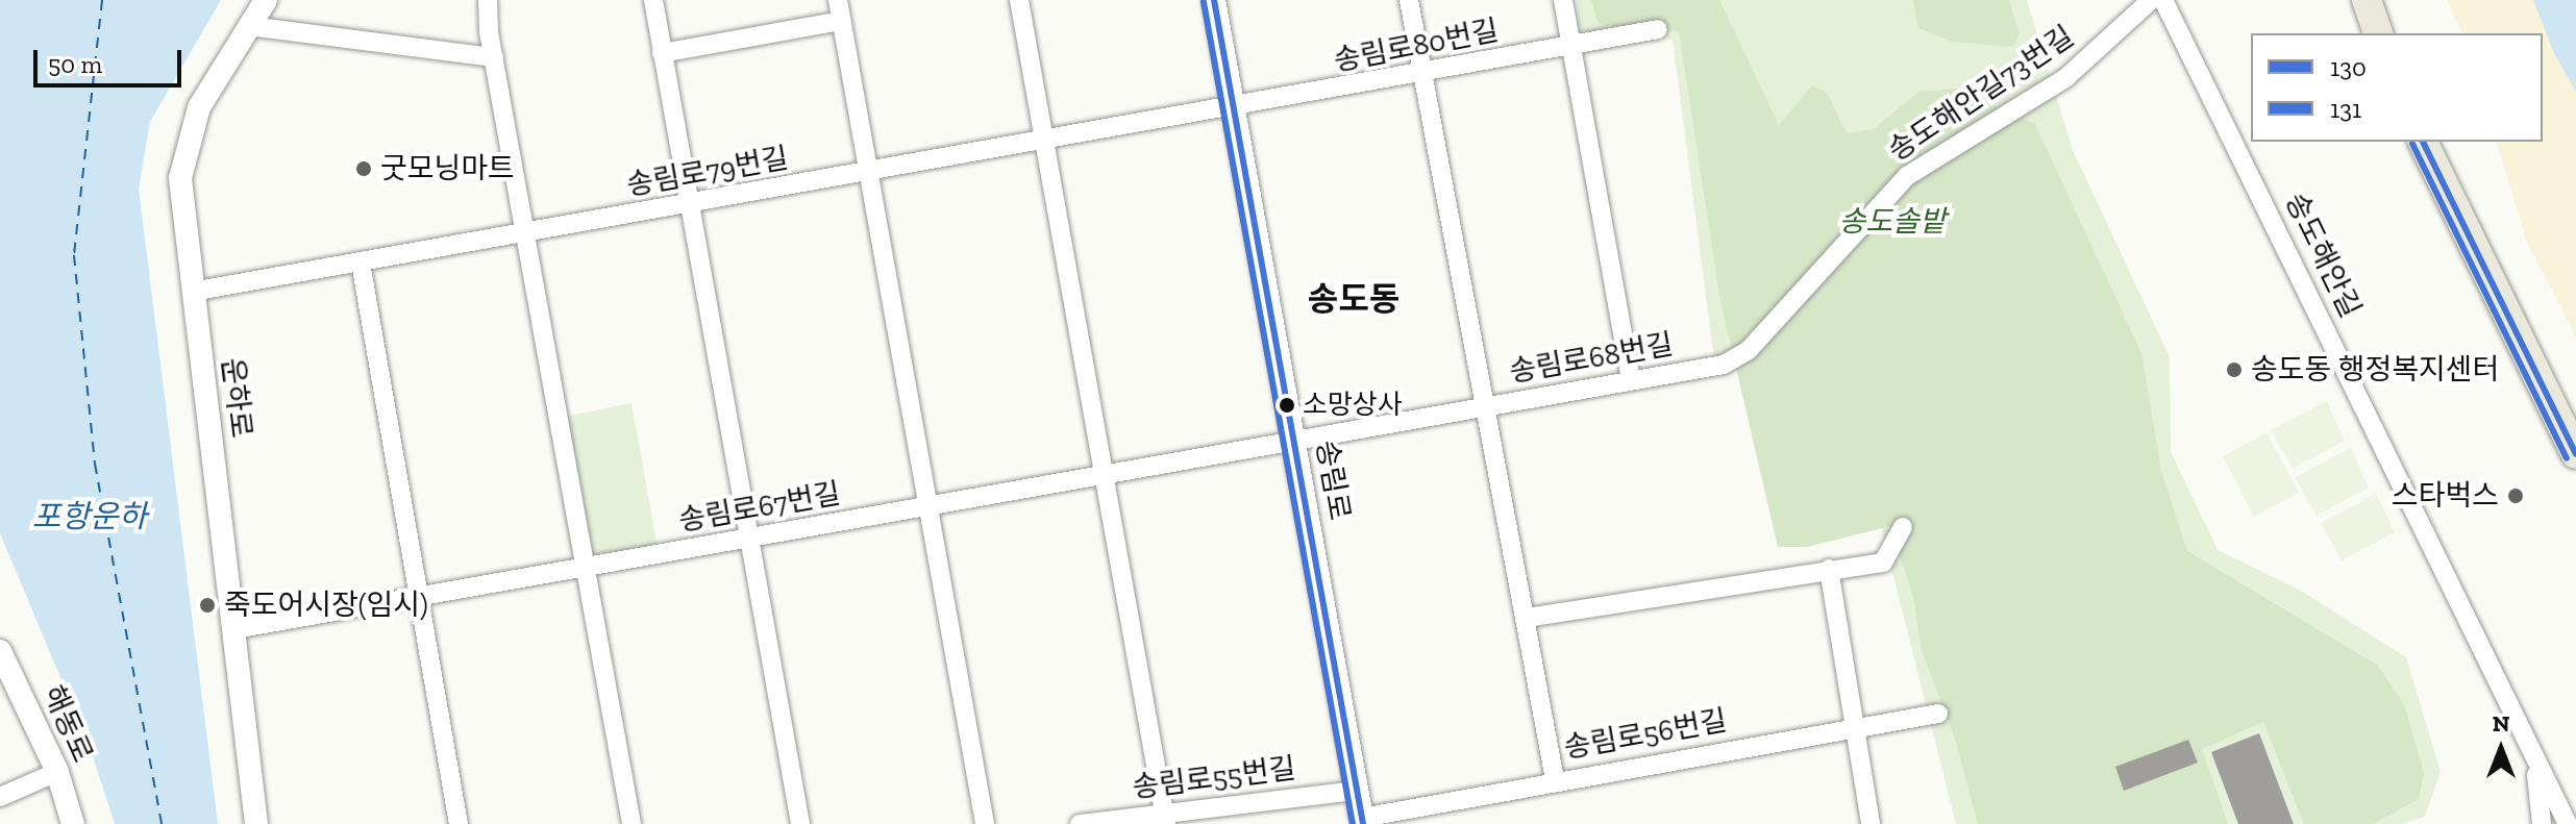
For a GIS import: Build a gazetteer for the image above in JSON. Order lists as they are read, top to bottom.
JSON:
{
  "streets": {
    "street": [
      "송림로80번길",
      "송도해안길73번길",
      "송림로79번길",
      "송도해안길",
      "송림로68번길",
      "운하로",
      "송림로",
      "송림로67번길",
      "해동로",
      "송림로56번길",
      "송림로55번길"
    ]
  },
  "crossings": [
    ["송림로80번길", "송림로79번길"],
    ["송림로80번길", "송림로"],
    ["송도해안길73번길", "송림로68번길"],
    ["송림로79번길", "운하로"],
    ["송림로79번길", "송림로"],
    ["송림로68번길", "송림로"],
    ["송림로68번길", "송림로67번길"],
    ["운하로", "송림로67번길"],
    ["송림로", "송림로67번길"],
    ["송림로", "송림로56번길"],
    ["송림로", "송림로55번길"]
  ],
  "districts": ["송도동"],
  "water": ["포항운하"],
  "parks": ["송도솔밭"],
  "places": [
    "굿모닝마트",
    "송도동 행정복지센터",
    "소망상사",
    "스타벅스",
    "죽도어시장(임시)"
  ],
  "lines": ["transit line 130", "transit line 131"],
  "legend": ["130", "131"],
  "scale_bar": "50 m",
  "north": "top"
}
